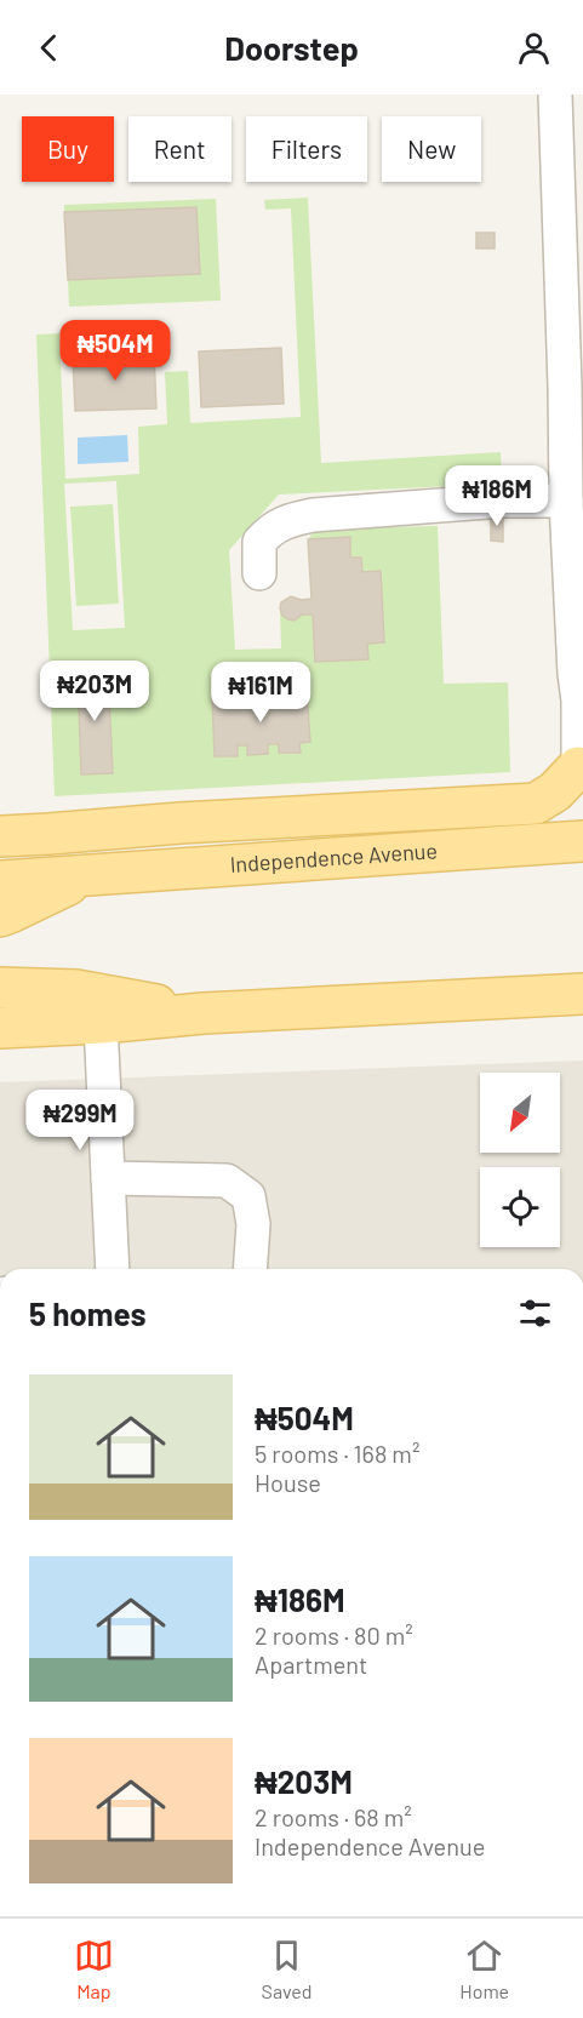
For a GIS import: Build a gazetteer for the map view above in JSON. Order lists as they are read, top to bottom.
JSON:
{
  "streets": {
    "main road": ["Independence Avenue"]
  },
  "north": "bottom left",
  "page": {
    "header": "Doorstep",
    "chip": [
      "Buy",
      "Rent",
      "Filters",
      "New"
    ],
    "price": [
      "₦504M",
      "₦186M",
      "₦203M",
      "₦161M",
      "₦299M"
    ],
    "heading": "5 homes",
    "list": [
      {
        "name": "₦504M",
        "note": "5 rooms · 168 m² · House"
      },
      {
        "name": "₦186M",
        "note": "2 rooms · 80 m² · Apartment"
      },
      {
        "name": "₦203M",
        "note": "2 rooms · 68 m² · Independence Avenue"
      }
    ],
    "tabs": ["Map", "Saved", "Home"]
  }
}
